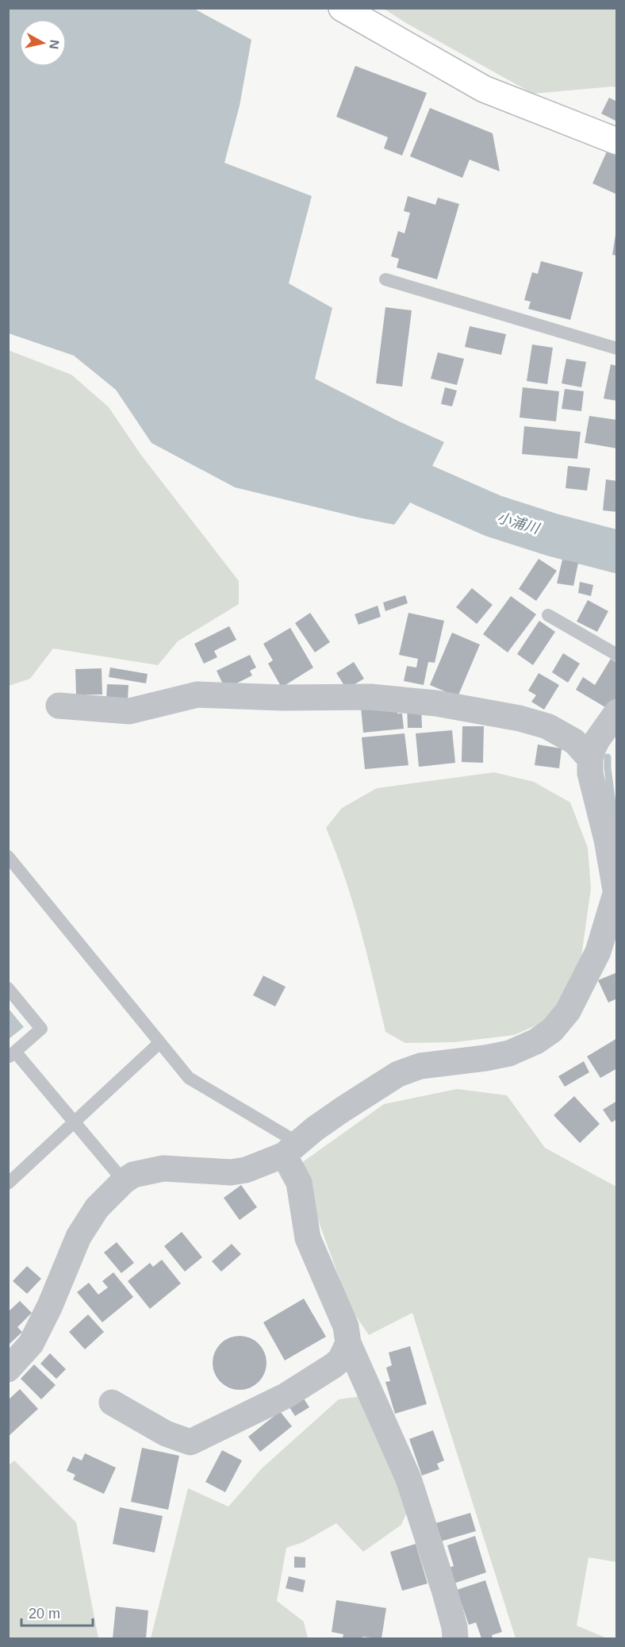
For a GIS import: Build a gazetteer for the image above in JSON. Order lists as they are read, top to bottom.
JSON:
{
  "water": ["小浦川"],
  "scale_bar": "20 m",
  "north": "right"
}
